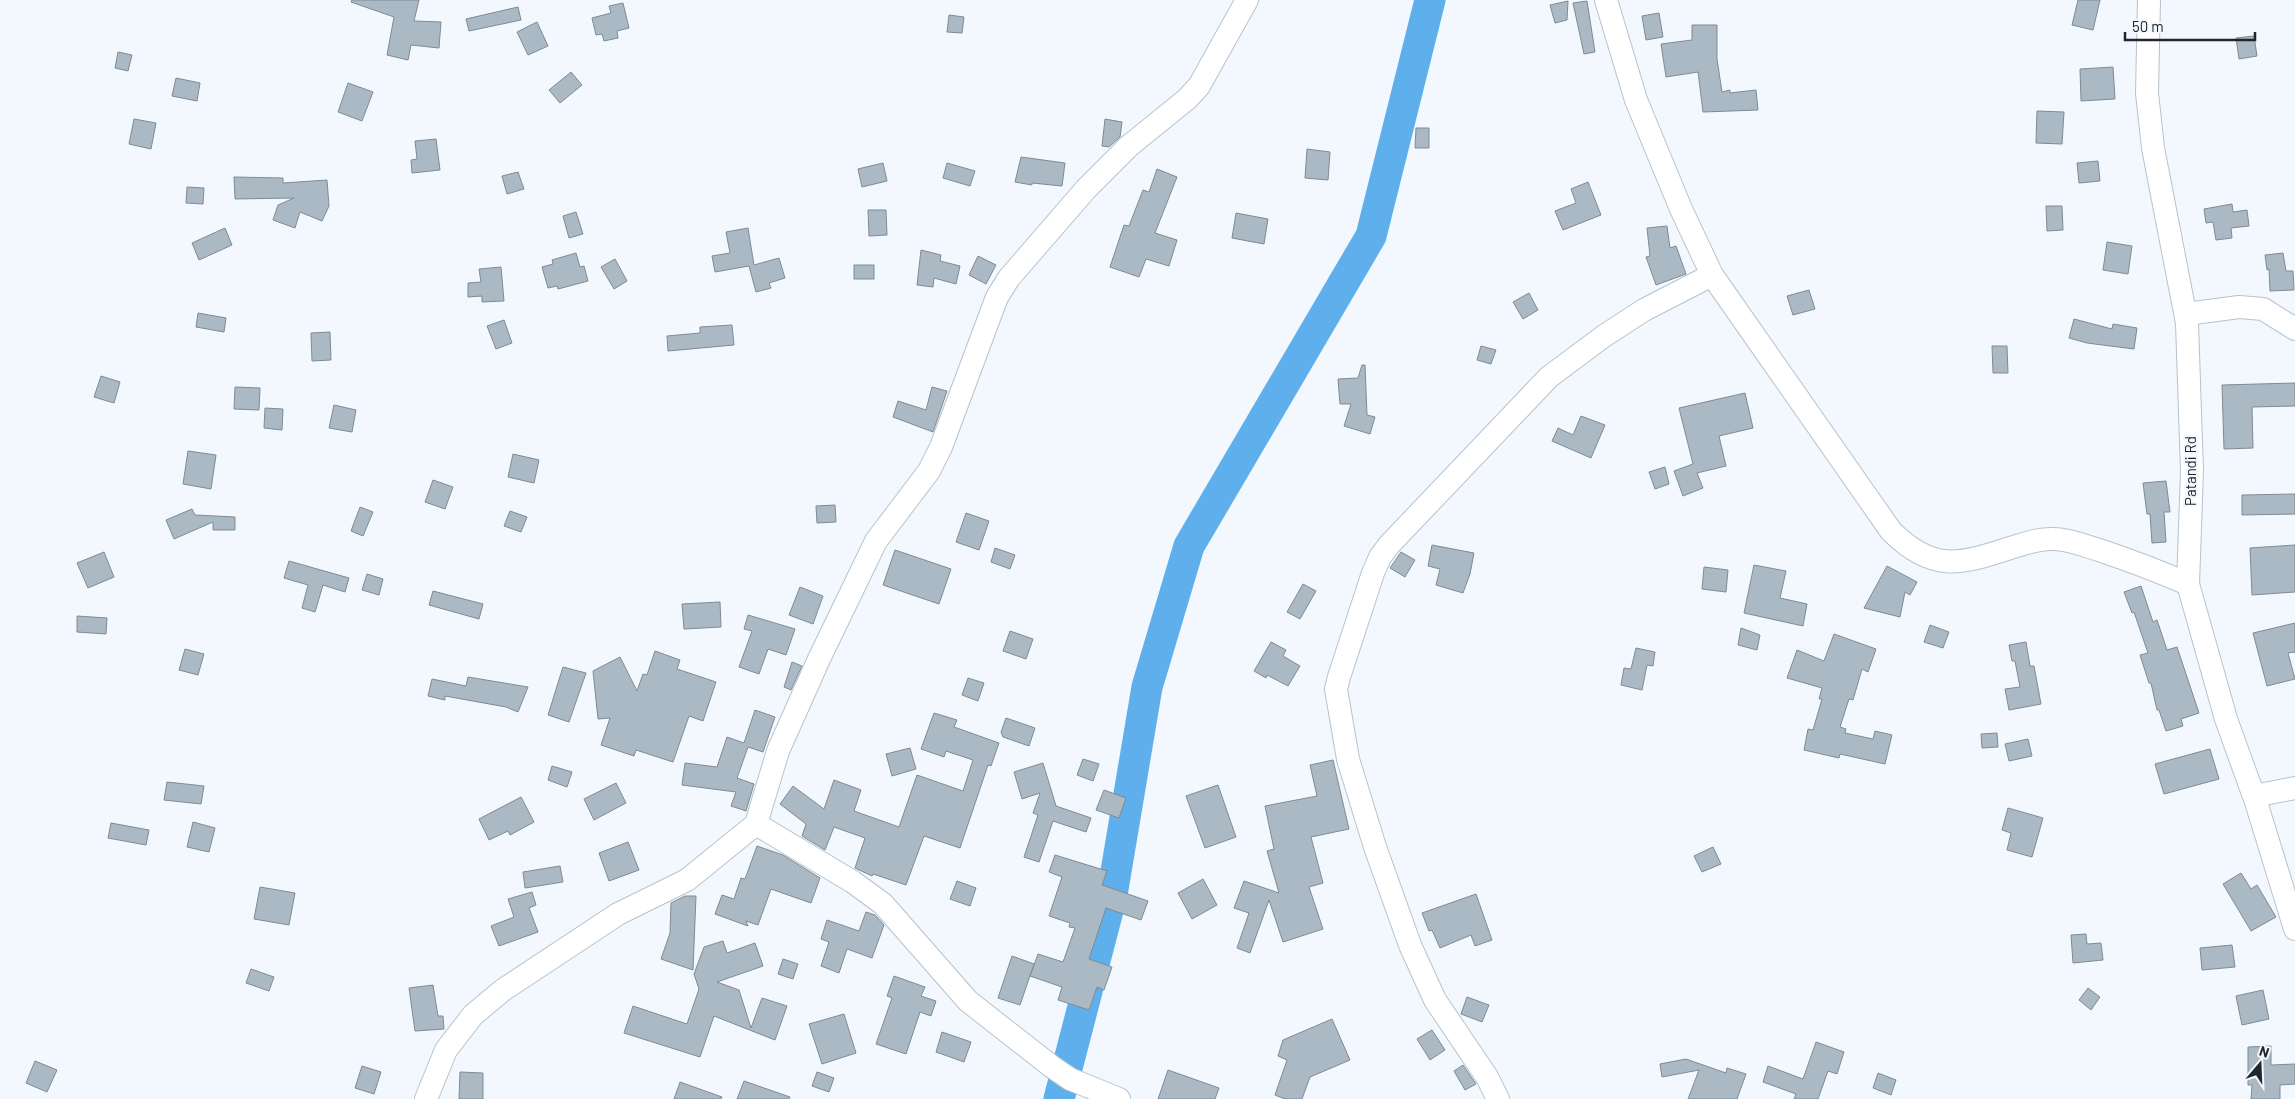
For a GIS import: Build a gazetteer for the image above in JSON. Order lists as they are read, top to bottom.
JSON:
{
  "streets": {
    "street": ["Patandi Rd"]
  },
  "scale_bar": "50 m",
  "north": "top"
}
